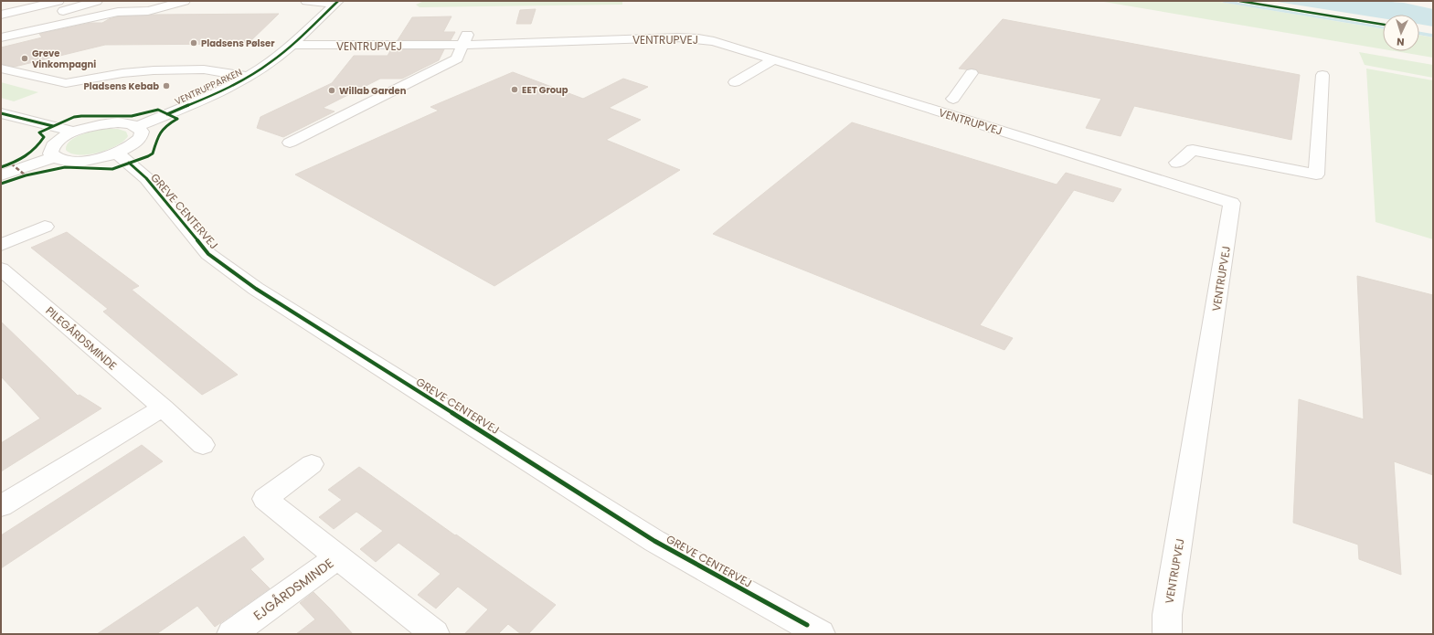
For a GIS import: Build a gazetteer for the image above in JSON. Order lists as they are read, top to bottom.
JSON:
{
  "streets": {
    "street": [
      "VENTRUPVEJ",
      "VENTRUPPARKEN",
      "GREVE CENTERVEJ",
      "PILEGÅRDSMINDE",
      "EJGÅRDSMINDE"
    ]
  },
  "crossings": [
    ["VENTRUPVEJ", "VENTRUPPARKEN"]
  ],
  "places": [
    "Pladsens Pølser",
    "Greve Vinkompagni",
    "Pladsens Kebab",
    "EET Group",
    "Willab Garden"
  ],
  "north": "bottom"
}
